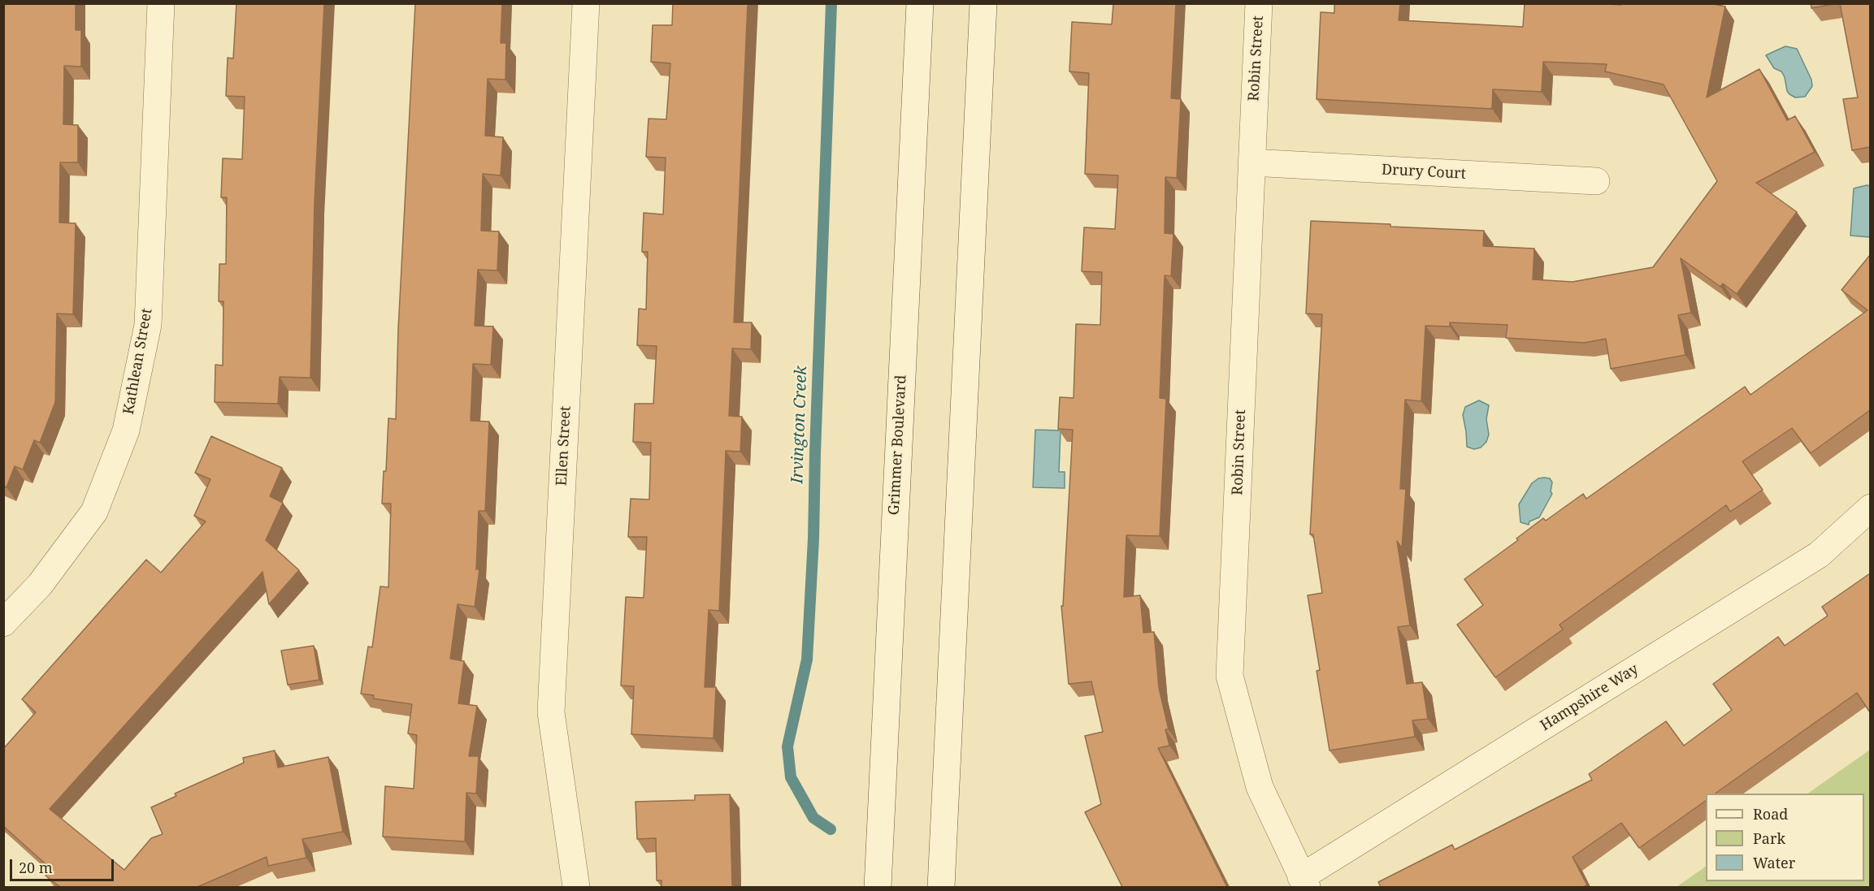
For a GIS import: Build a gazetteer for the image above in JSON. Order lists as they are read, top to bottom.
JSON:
{
  "streets": {
    "street": [
      "Robin Street",
      "Drury Court",
      "Kathlean Street",
      "Grimmer Boulevard",
      "Ellen Street",
      "Hampshire Way"
    ]
  },
  "crossings": [
    ["Robin Street", "Drury Court"],
    ["Robin Street", "Hampshire Way"]
  ],
  "water": ["Irvington Creek"],
  "legend": ["Road", "Park", "Water"],
  "scale_bar": "20 m"
}
